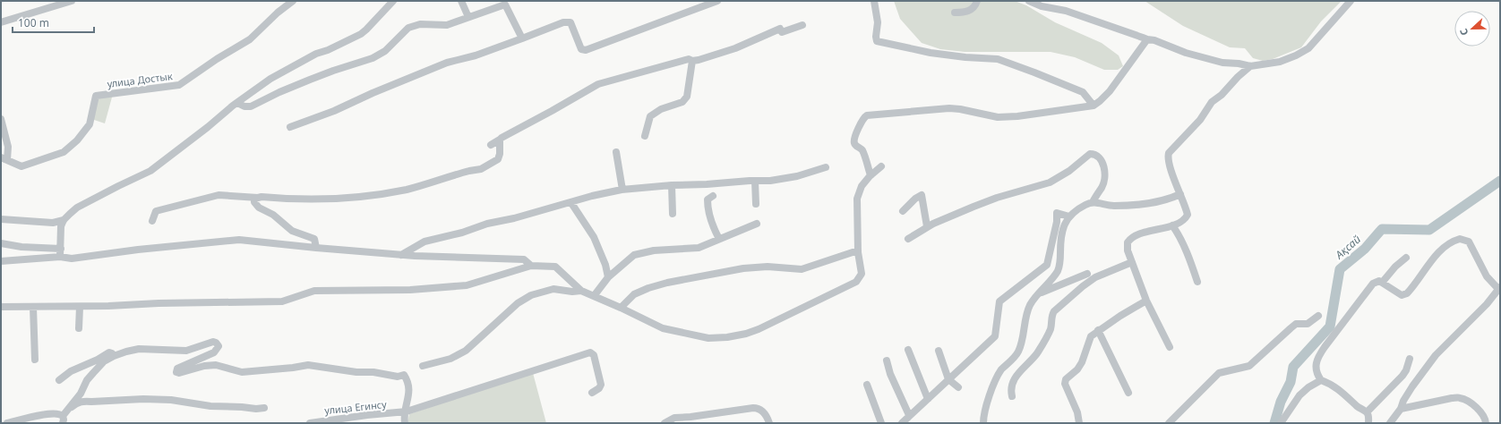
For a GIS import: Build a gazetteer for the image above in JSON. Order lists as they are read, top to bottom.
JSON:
{
  "streets": {
    "street": ["улица Достык", "улица Егинсу"]
  },
  "water": ["Ақсай"],
  "scale_bar": "100 m",
  "north": "left"
}
